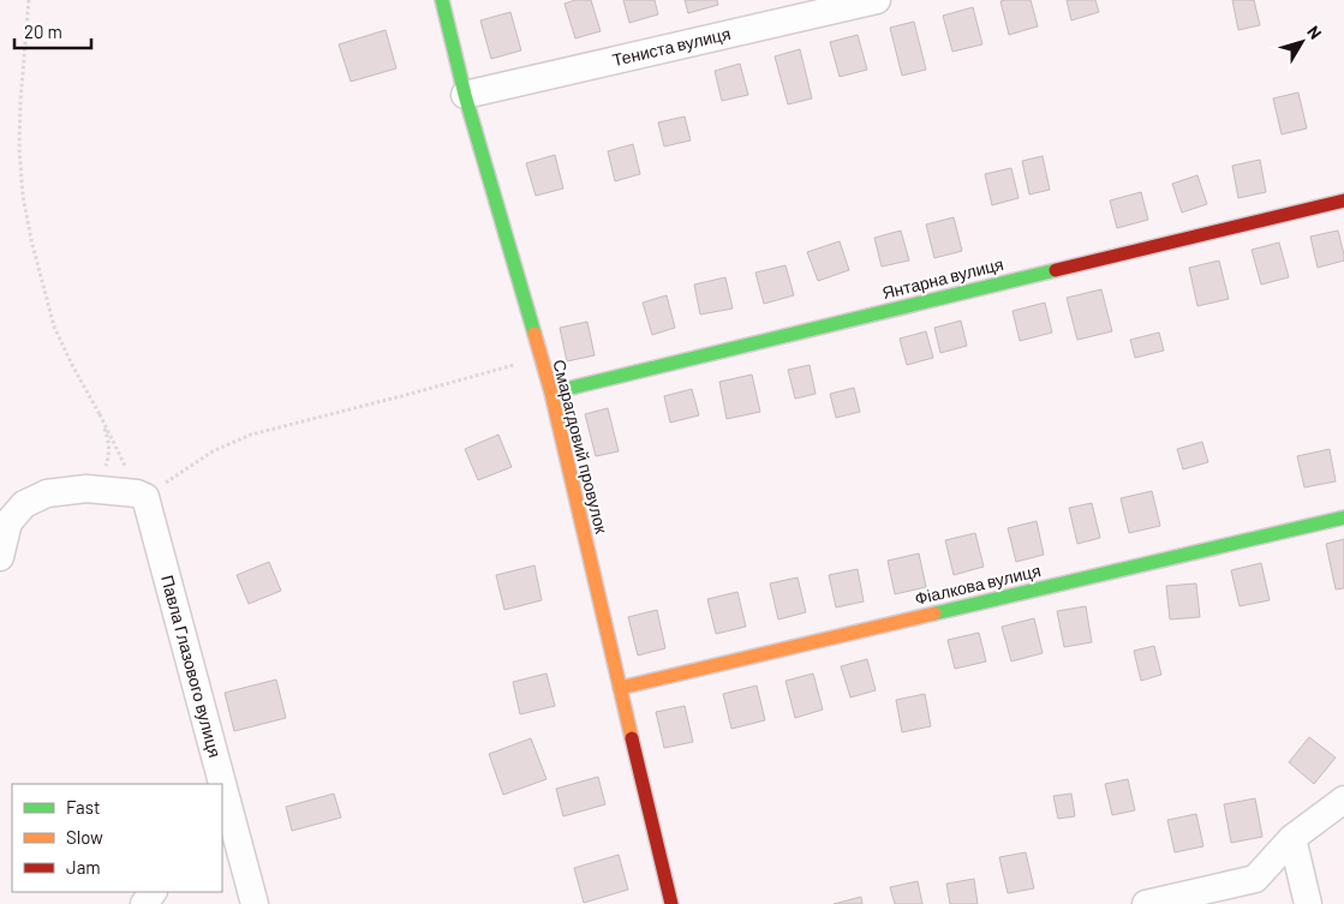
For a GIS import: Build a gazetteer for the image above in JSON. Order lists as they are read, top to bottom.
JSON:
{
  "streets": {
    "street": [
      "Тениста вулиця",
      "Янтарна вулиця",
      "Смарагдовий провулок",
      "Фіалкова вулиця",
      "Павла Глазового вулиця"
    ]
  },
  "crossings": [
    ["Тениста вулиця", "Смарагдовий провулок"],
    ["Янтарна вулиця", "Смарагдовий провулок"],
    ["Смарагдовий провулок", "Фіалкова вулиця"]
  ],
  "legend": ["Fast", "Slow", "Jam"],
  "scale_bar": "20 m",
  "north": "top right"
}
